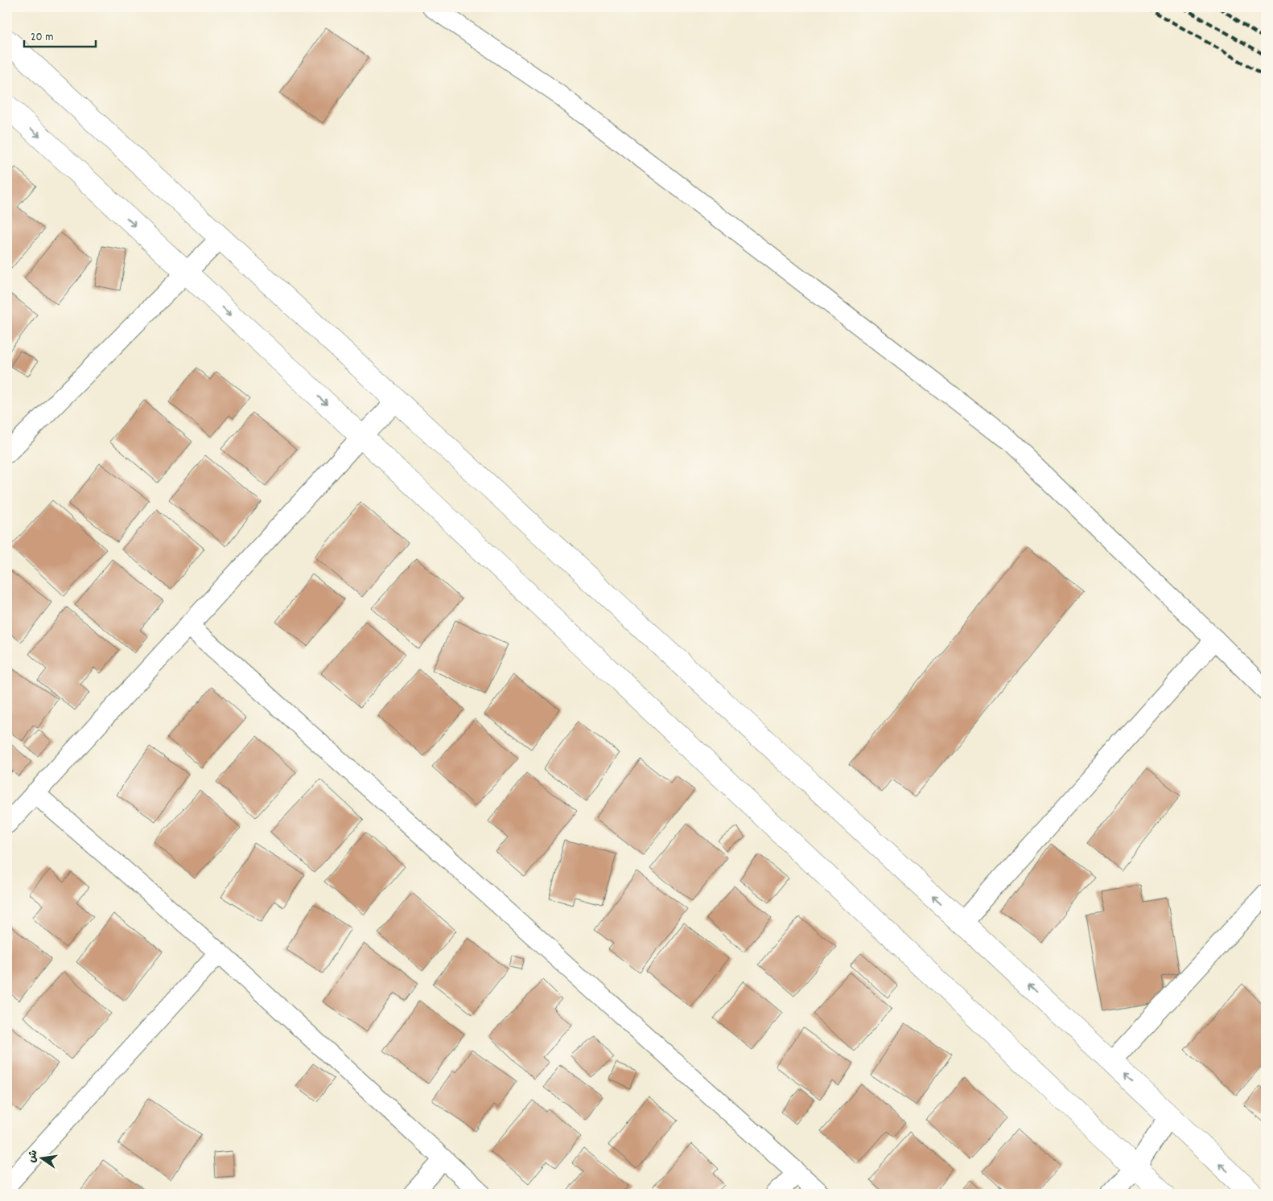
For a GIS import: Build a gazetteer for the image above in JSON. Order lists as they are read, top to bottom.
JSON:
{
  "scale_bar": "20 m",
  "north": "left"
}
